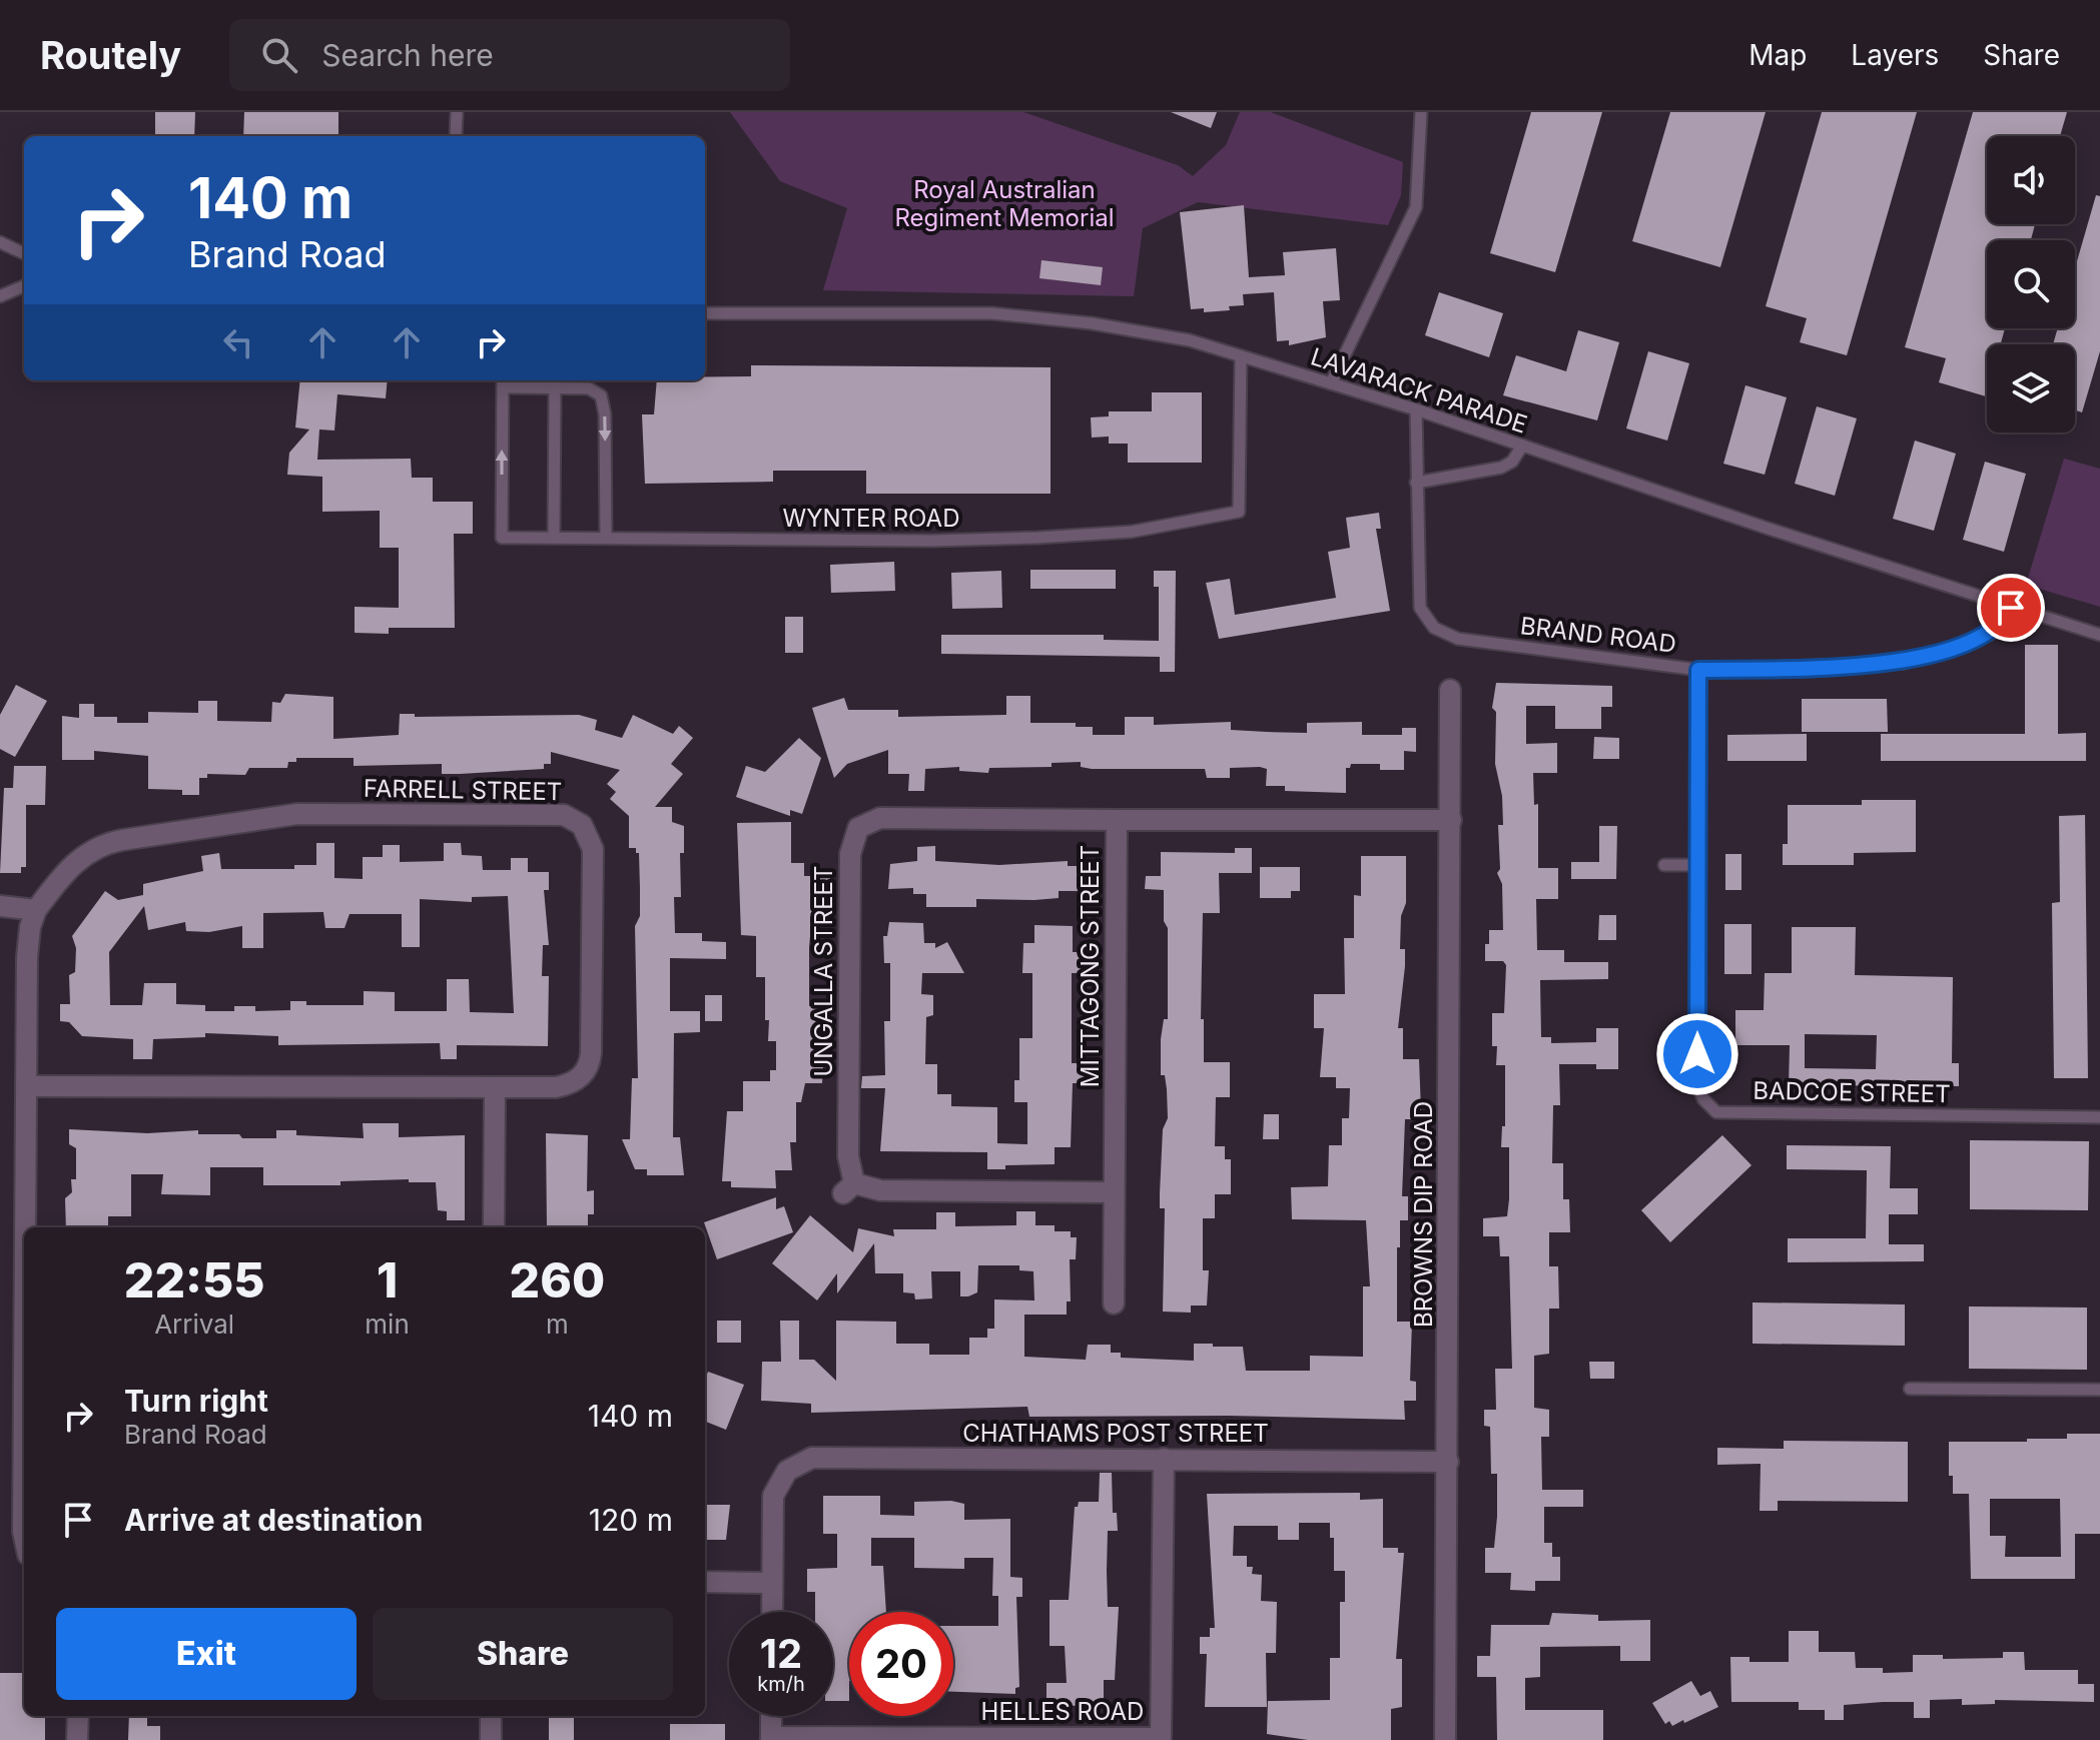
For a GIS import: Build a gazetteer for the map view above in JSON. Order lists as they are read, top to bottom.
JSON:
{
  "streets": {
    "street": [
      "FARRELL STREET",
      "MITTAGONG STREET",
      "UNGALLA STREET",
      "BROWNS DIP ROAD",
      "CHATHAMS POST STREET",
      "HELLES ROAD"
    ],
    "lane": [
      "LAVARACK PARADE",
      "WYNTER ROAD",
      "BRAND ROAD",
      "BADCOE STREET"
    ]
  },
  "crossings": [
    ["LAVARACK PARADE", "WYNTER ROAD"],
    ["LAVARACK PARADE", "BRAND ROAD"],
    ["BRAND ROAD", "BADCOE STREET"],
    ["MITTAGONG STREET", "UNGALLA STREET"],
    ["MITTAGONG STREET", "BROWNS DIP ROAD"],
    ["BROWNS DIP ROAD", "CHATHAMS POST STREET"]
  ],
  "parks": ["Royal Australian Regiment Memorial"],
  "page": {
    "header": "Routely",
    "search": "Search here",
    "nav": ["Map", "Layers", "Share"],
    "turn": ["140 m", "Brand Road"],
    "eta": [
      "22:55",
      "Arrival",
      "1",
      "min",
      "260",
      "m"
    ],
    "list": [
      {
        "name": "Turn right",
        "note": "Brand Road",
        "value": "140 m"
      },
      {
        "name": "Arrive at destination",
        "value": "120 m"
      }
    ],
    "buttons": ["Exit", "Share"],
    "speed": "12 km/h",
    "limit": "20"
  }
}
